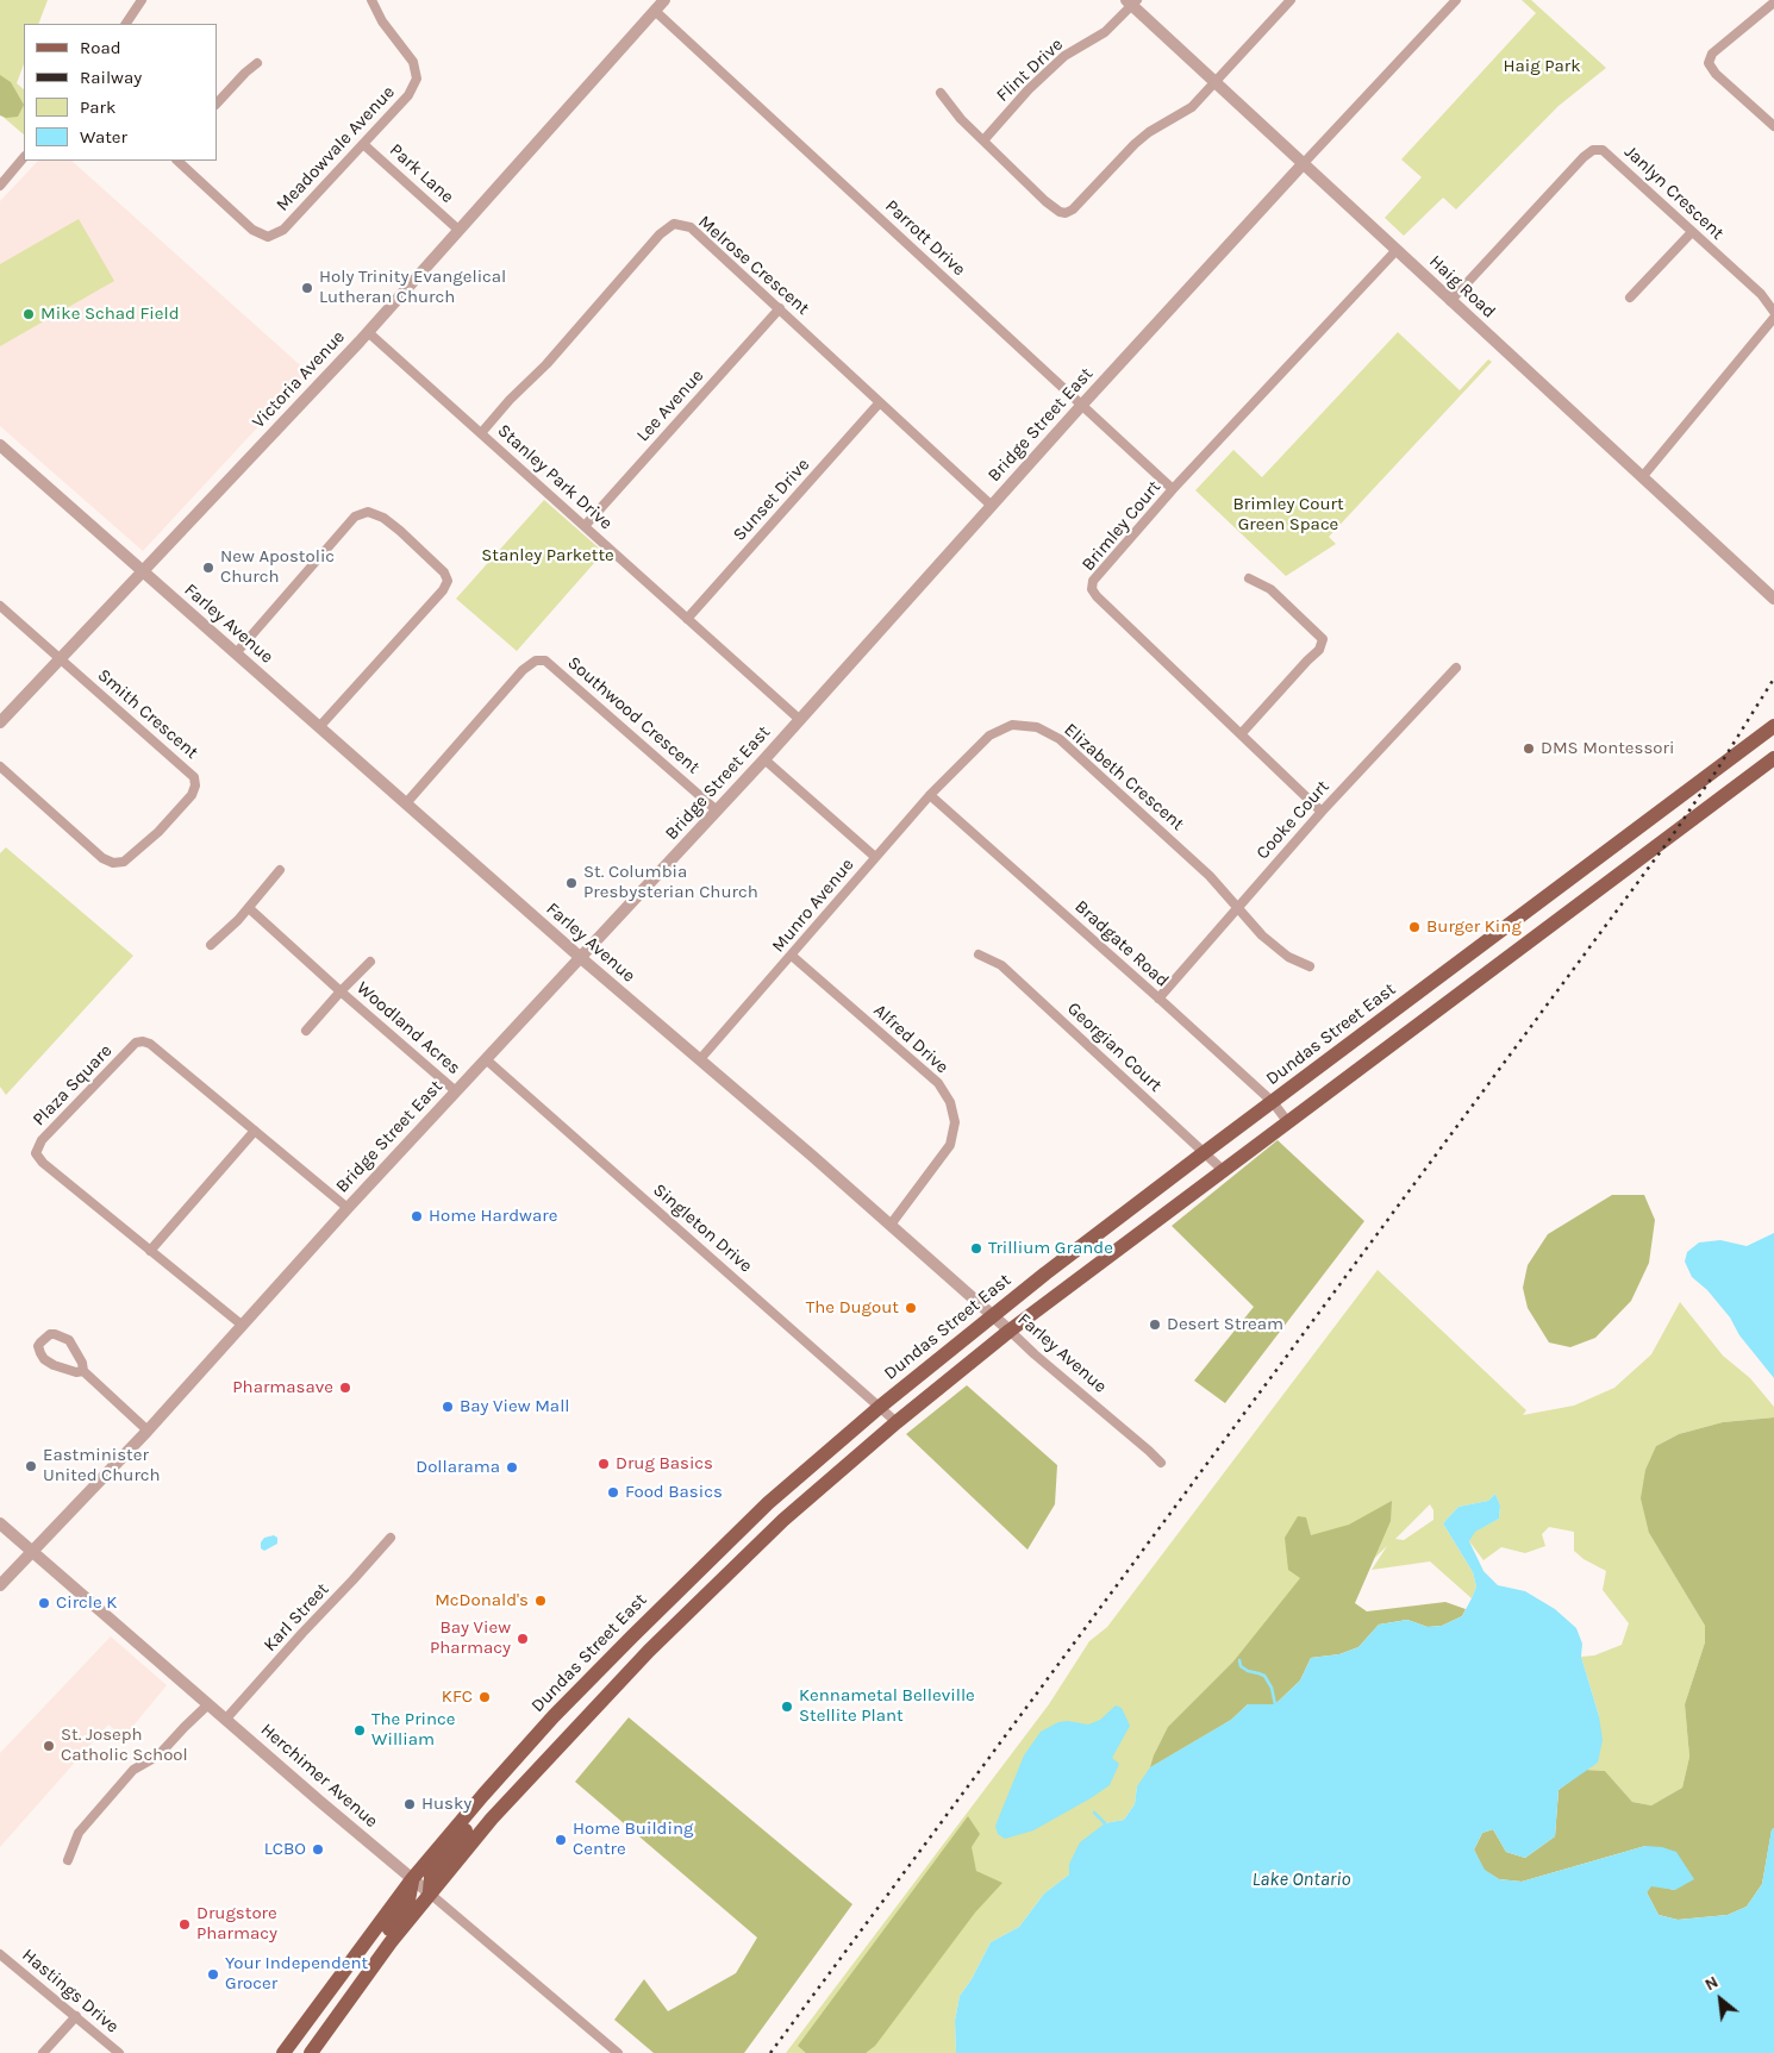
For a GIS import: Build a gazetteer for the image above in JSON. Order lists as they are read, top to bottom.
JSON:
{
  "streets": {
    "main road": ["Dundas Street East"],
    "street": [
      "Flint Drive",
      "Meadowvale Avenue",
      "Park Lane",
      "Janlyn Crescent",
      "Parrott Drive",
      "Melrose Crescent",
      "Haig Road",
      "Victoria Avenue",
      "Lee Avenue",
      "Bridge Street East",
      "Stanley Park Drive",
      "Sunset Drive",
      "Brimley Court",
      "Farley Avenue",
      "Smith Crescent",
      "Southwood Crescent",
      "Elizabeth Crescent",
      "Cooke Court",
      "Munro Avenue",
      "Bradgate Road",
      "Woodland Acres",
      "Alfred Drive",
      "Georgian Court",
      "Plaza Square",
      "Singleton Drive",
      "Karl Street",
      "Herchimer Avenue",
      "Hastings Drive"
    ]
  },
  "crossings": [
    ["Flint Drive", "Haig Road"],
    ["Meadowvale Avenue", "Park Lane"],
    ["Park Lane", "Victoria Avenue"],
    ["Janlyn Crescent", "Haig Road"],
    ["Parrott Drive", "Victoria Avenue"],
    ["Parrott Drive", "Bridge Street East"],
    ["Parrott Drive", "Brimley Court"],
    ["Melrose Crescent", "Lee Avenue"],
    ["Melrose Crescent", "Bridge Street East"],
    ["Melrose Crescent", "Stanley Park Drive"],
    ["Melrose Crescent", "Sunset Drive"],
    ["Haig Road", "Bridge Street East"],
    ["Haig Road", "Brimley Court"],
    ["Victoria Avenue", "Stanley Park Drive"],
    ["Victoria Avenue", "Farley Avenue"],
    ["Victoria Avenue", "Smith Crescent"],
    ["Lee Avenue", "Stanley Park Drive"],
    ["Bridge Street East", "Stanley Park Drive"],
    ["Bridge Street East", "Farley Avenue"],
    ["Bridge Street East", "Southwood Crescent"],
    ["Bridge Street East", "Munro Avenue"],
    ["Bridge Street East", "Woodland Acres"],
    ["Bridge Street East", "Plaza Square"],
    ["Bridge Street East", "Singleton Drive"],
    ["Bridge Street East", "Herchimer Avenue"],
    ["Stanley Park Drive", "Sunset Drive"],
    ["Brimley Court", "Cooke Court"],
    ["Farley Avenue", "Southwood Crescent"],
    ["Farley Avenue", "Munro Avenue"],
    ["Farley Avenue", "Dundas Street East"],
    ["Farley Avenue", "Alfred Drive"],
    ["Elizabeth Crescent", "Cooke Court"],
    ["Elizabeth Crescent", "Munro Avenue"],
    ["Elizabeth Crescent", "Bradgate Road"],
    ["Cooke Court", "Bradgate Road"],
    ["Munro Avenue", "Alfred Drive"],
    ["Bradgate Road", "Dundas Street East"],
    ["Dundas Street East", "Georgian Court"],
    ["Dundas Street East", "Singleton Drive"],
    ["Dundas Street East", "Herchimer Avenue"],
    ["Karl Street", "Herchimer Avenue"]
  ],
  "water": ["Lake Ontario"],
  "parks": ["Haig Park", "Brimley Court Green Space", "Stanley Parkette"],
  "places": [
    "Holy Trinity Evangelical Lutheran Church",
    "Mike Schad Field",
    "New Apostolic Church",
    "DMS Montessori",
    "St. Columbia Presbysterian Church",
    "Burger King",
    "Home Hardware",
    "Trillium Grande",
    "The Dugout",
    "Desert Stream",
    "Pharmasave",
    "Bay View Mall",
    "Drug Basics",
    "Eastminister United Church",
    "Dollarama",
    "Food Basics",
    "McDonald's",
    "Circle K",
    "Bay View Pharmacy",
    "KFC",
    "Kennametal Belleville Stellite Plant",
    "The Prince William",
    "St. Joseph Catholic School",
    "Husky",
    "Home Building Centre",
    "LCBO",
    "Drugstore Pharmacy",
    "Your Independent Grocer"
  ],
  "legend": [
    "Road",
    "Railway",
    "Park",
    "Water"
  ],
  "north": "top left"
}
